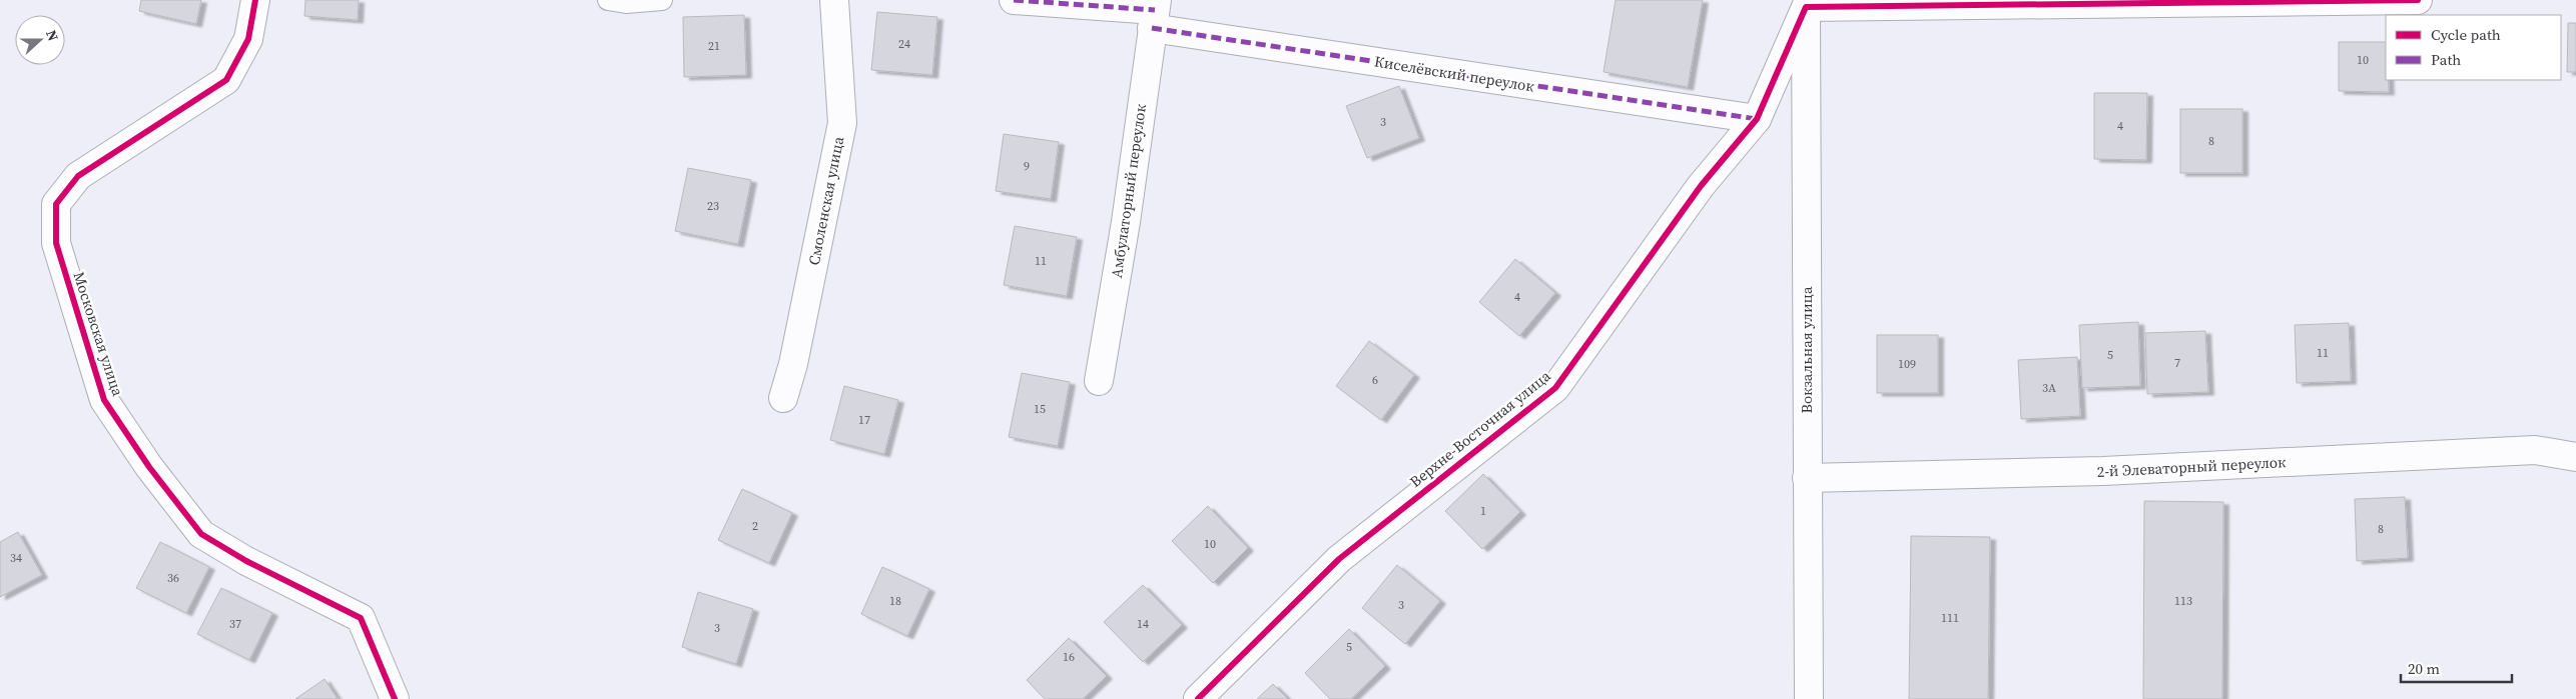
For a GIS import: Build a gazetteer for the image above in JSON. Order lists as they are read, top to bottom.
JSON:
{
  "streets": {
    "street": [
      "Киселёвский переулок",
      "Амбулаторный переулок",
      "Смоленская улица",
      "Московская улица",
      "Вокзальная улица",
      "Верхне-Восточная улица",
      "2-й Элеваторный переулок"
    ]
  },
  "crossings": [
    ["Киселёвский переулок", "Амбулаторный переулок"],
    ["Киселёвский переулок", "Верхне-Восточная улица"],
    ["Вокзальная улица", "Верхне-Восточная улица"],
    ["Вокзальная улица", "2-й Элеваторный переулок"]
  ],
  "house_numbers": [
    "24",
    "21",
    "10",
    "3",
    "4",
    "8",
    "9",
    "23",
    "11",
    "4",
    "11",
    "5",
    "7",
    "109",
    "6",
    "3А",
    "15",
    "17",
    "1",
    "2",
    "8",
    "10",
    "34",
    "36",
    "18",
    "113",
    "3",
    "111",
    "37",
    "14",
    "3",
    "5",
    "16"
  ],
  "legend": ["Cycle path", "Path"],
  "scale_bar": "20 m",
  "north": "right"
}
